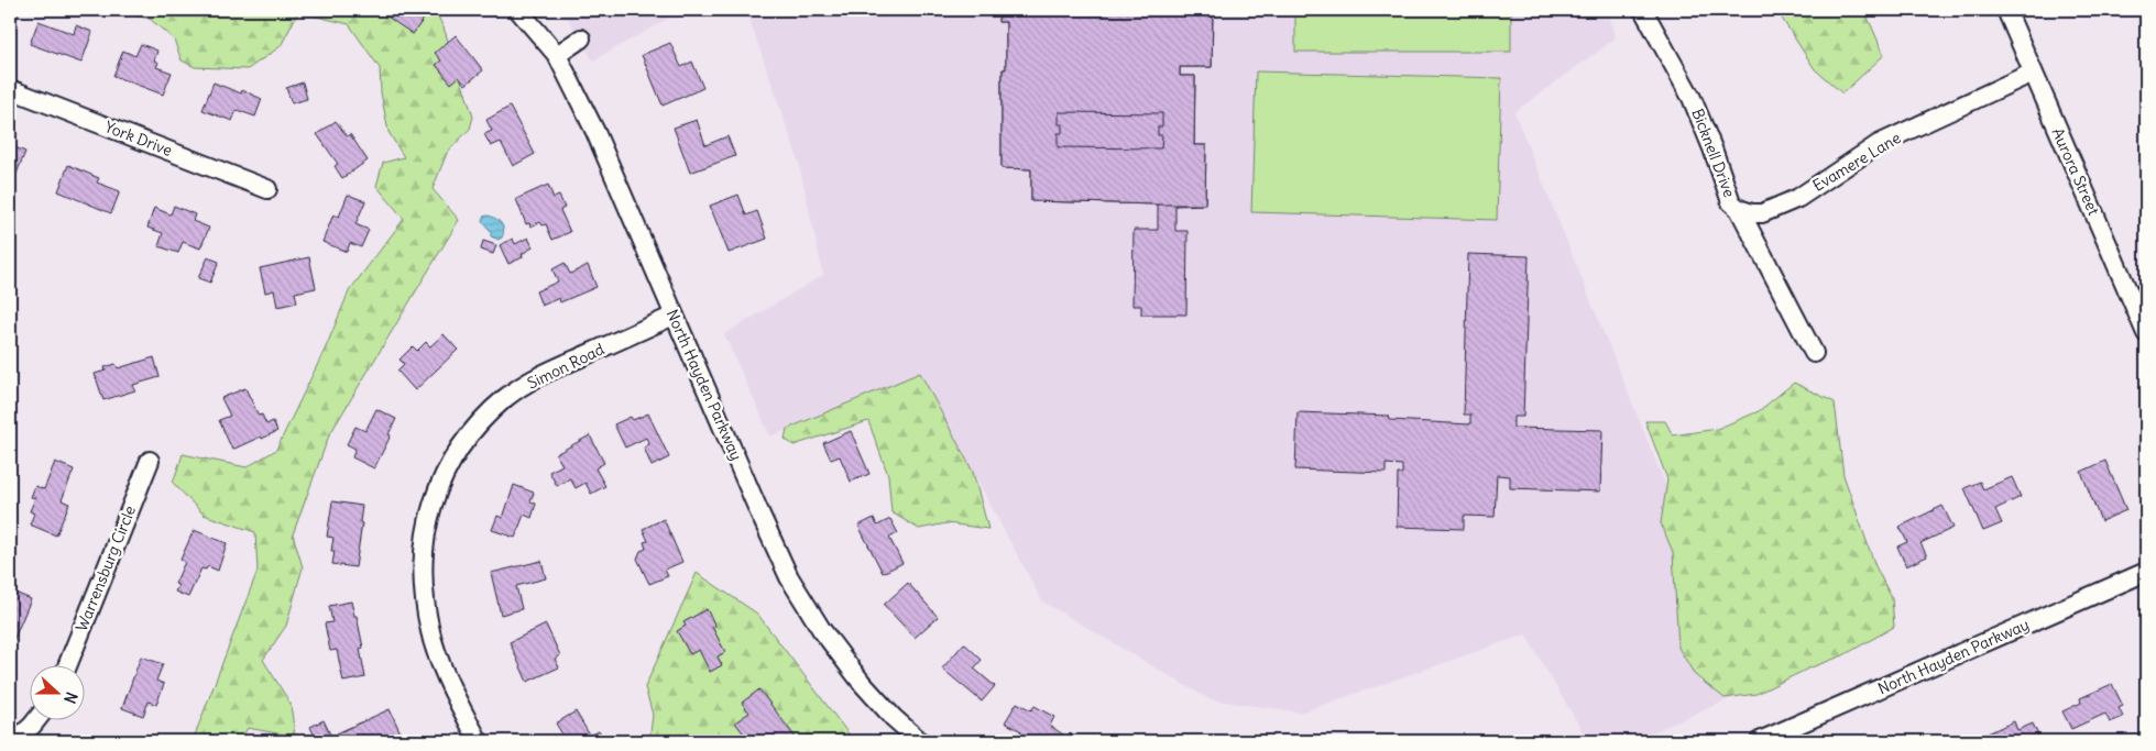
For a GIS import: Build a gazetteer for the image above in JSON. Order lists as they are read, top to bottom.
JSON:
{
  "streets": {
    "street": [
      "York Drive",
      "Bicknell Drive",
      "Evamere Lane",
      "Aurora Street",
      "Simon Road",
      "North Hayden Parkway",
      "Warrensburg Circle"
    ]
  },
  "crossings": [
    ["Bicknell Drive", "Evamere Lane"],
    ["Evamere Lane", "Aurora Street"],
    ["Simon Road", "North Hayden Parkway"]
  ],
  "north": "right"
}
